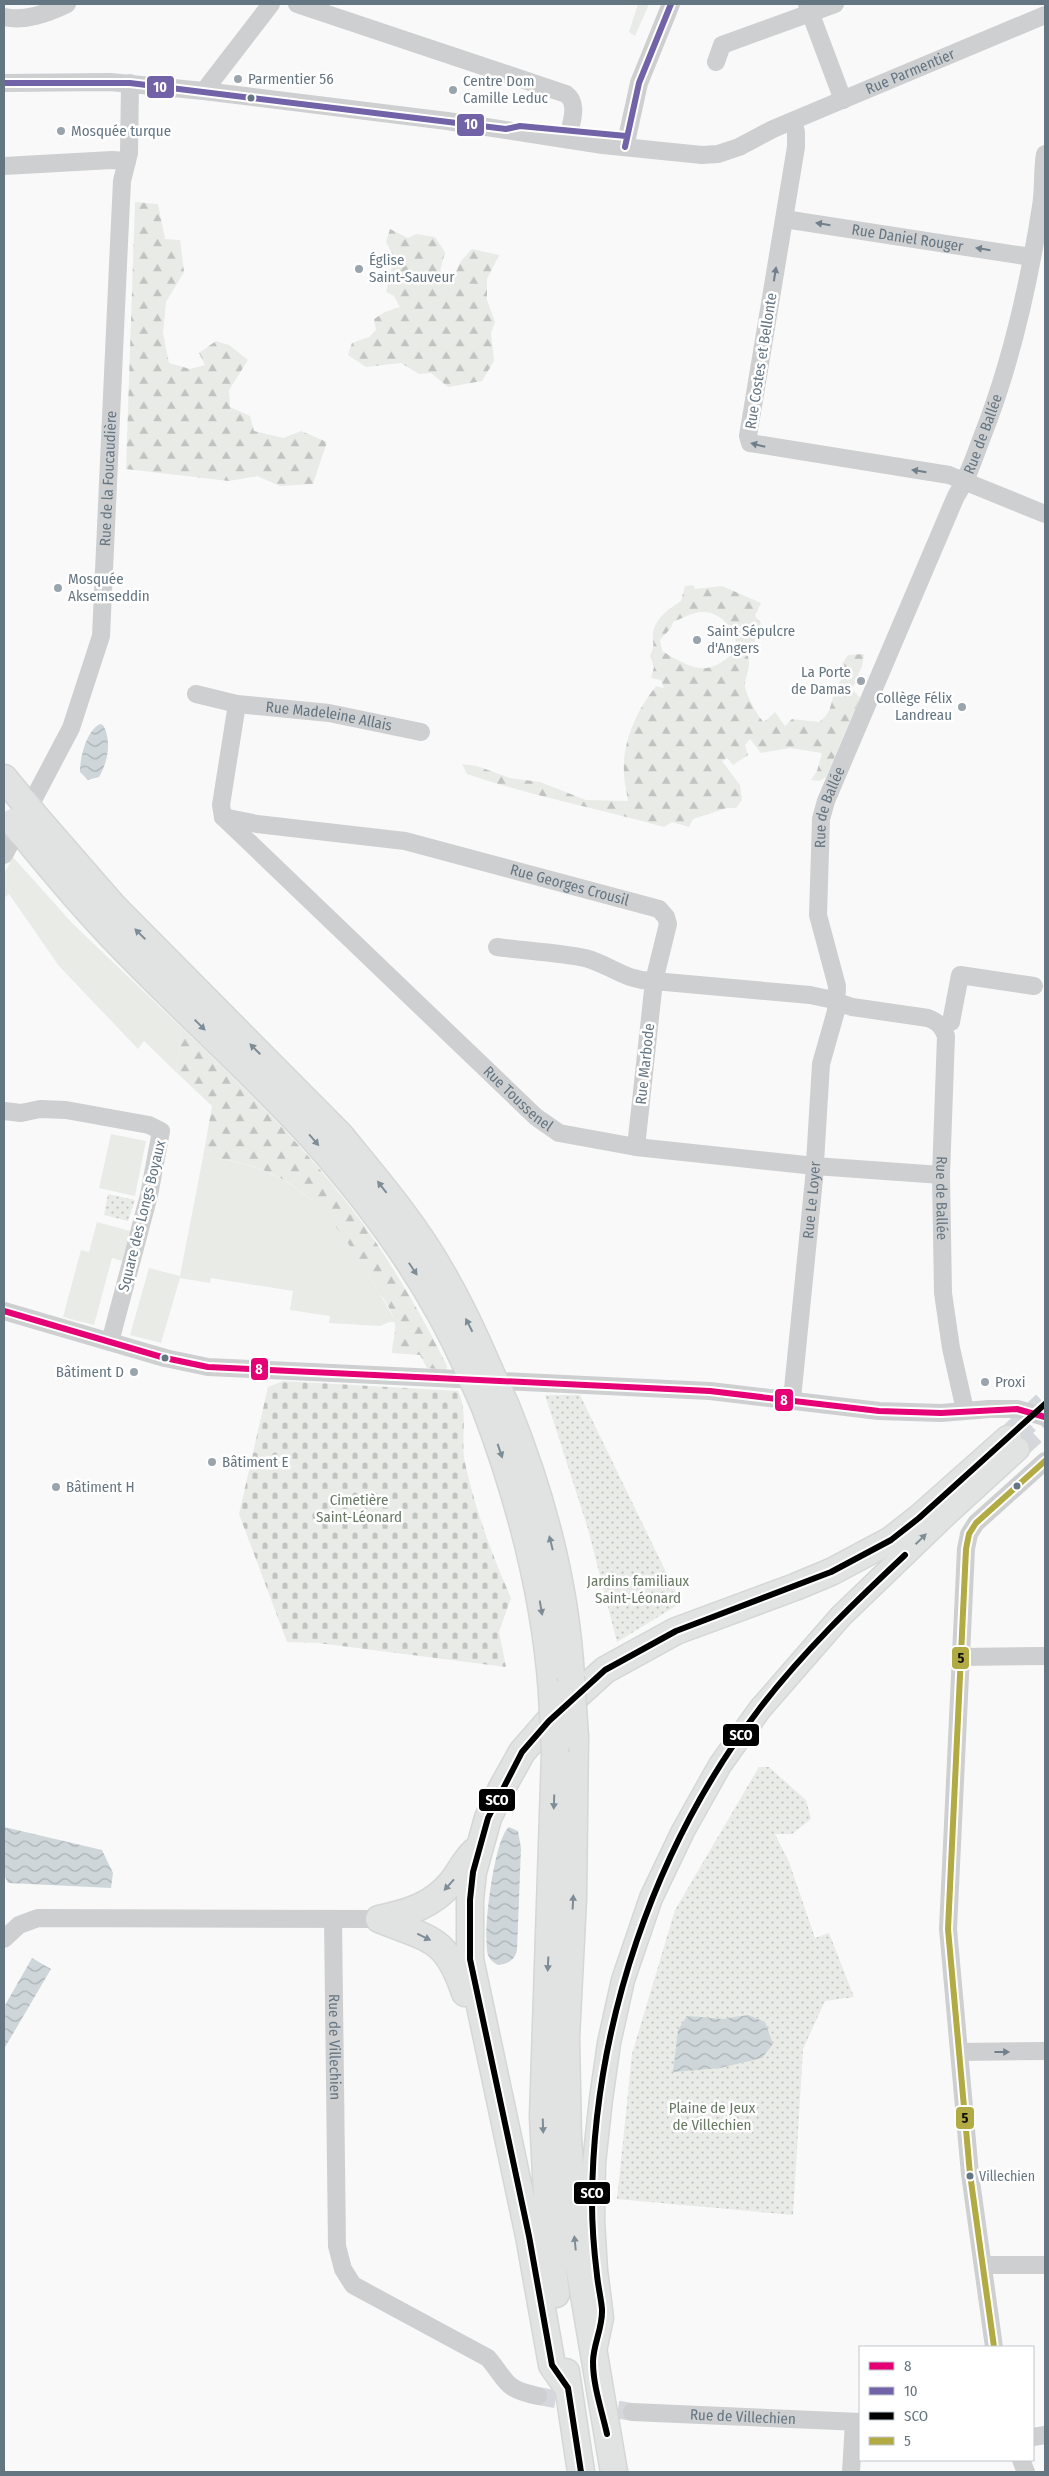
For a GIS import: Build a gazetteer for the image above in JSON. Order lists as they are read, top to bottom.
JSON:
{
  "streets": {
    "street": [
      "Rue Parmentier",
      "Rue Daniel Rouger",
      "Rue Costes et Bellonte",
      "Rue de Ballée",
      "Rue de la Foucaudière",
      "Rue Madeleine Allais",
      "Rue Georges Crousil",
      "Rue Marbode",
      "Rue Toussenel",
      "Rue Le Loyer",
      "Square des Longs Boyaux",
      "Rue de Villechien"
    ]
  },
  "crossings": [
    ["Rue Parmentier", "Rue Costes et Bellonte"],
    ["Rue Parmentier", "Rue de la Foucaudière"],
    ["Rue Daniel Rouger", "Rue Costes et Bellonte"],
    ["Rue Daniel Rouger", "Rue de Ballée"],
    ["Rue Costes et Bellonte", "Rue de Ballée"],
    ["Rue de Ballée", "Rue Toussenel"],
    ["Rue de Ballée", "Rue Le Loyer"],
    ["Rue Georges Crousil", "Rue Marbode"],
    ["Rue Georges Crousil", "Rue Toussenel"],
    ["Rue Marbode", "Rue Toussenel"],
    ["Rue Toussenel", "Rue Le Loyer"]
  ],
  "one_way": ["Rue Daniel Rouger"],
  "parks": ["Cimetière Saint-Léonard", "Jardins familiaux Saint-Léonard", "Plaine de Jeux de Villechien"],
  "places": [
    "Parmentier 56",
    "Centre Dom Camille Leduc",
    "Mosquée turque",
    "Église Saint-Sauveur",
    "Mosquée Aksemseddin",
    "Saint Sépulcre d'Angers",
    "La Porte de Damas",
    "Collège Félix Landreau",
    "Bâtiment D",
    "Proxi",
    "Bâtiment E",
    "Bâtiment H",
    "Villechien"
  ],
  "lines": [
    "transit line 10",
    "transit line 8",
    "transit line SCO",
    "transit line 5"
  ],
  "legend": [
    "8",
    "10",
    "SCO",
    "5"
  ]
}
